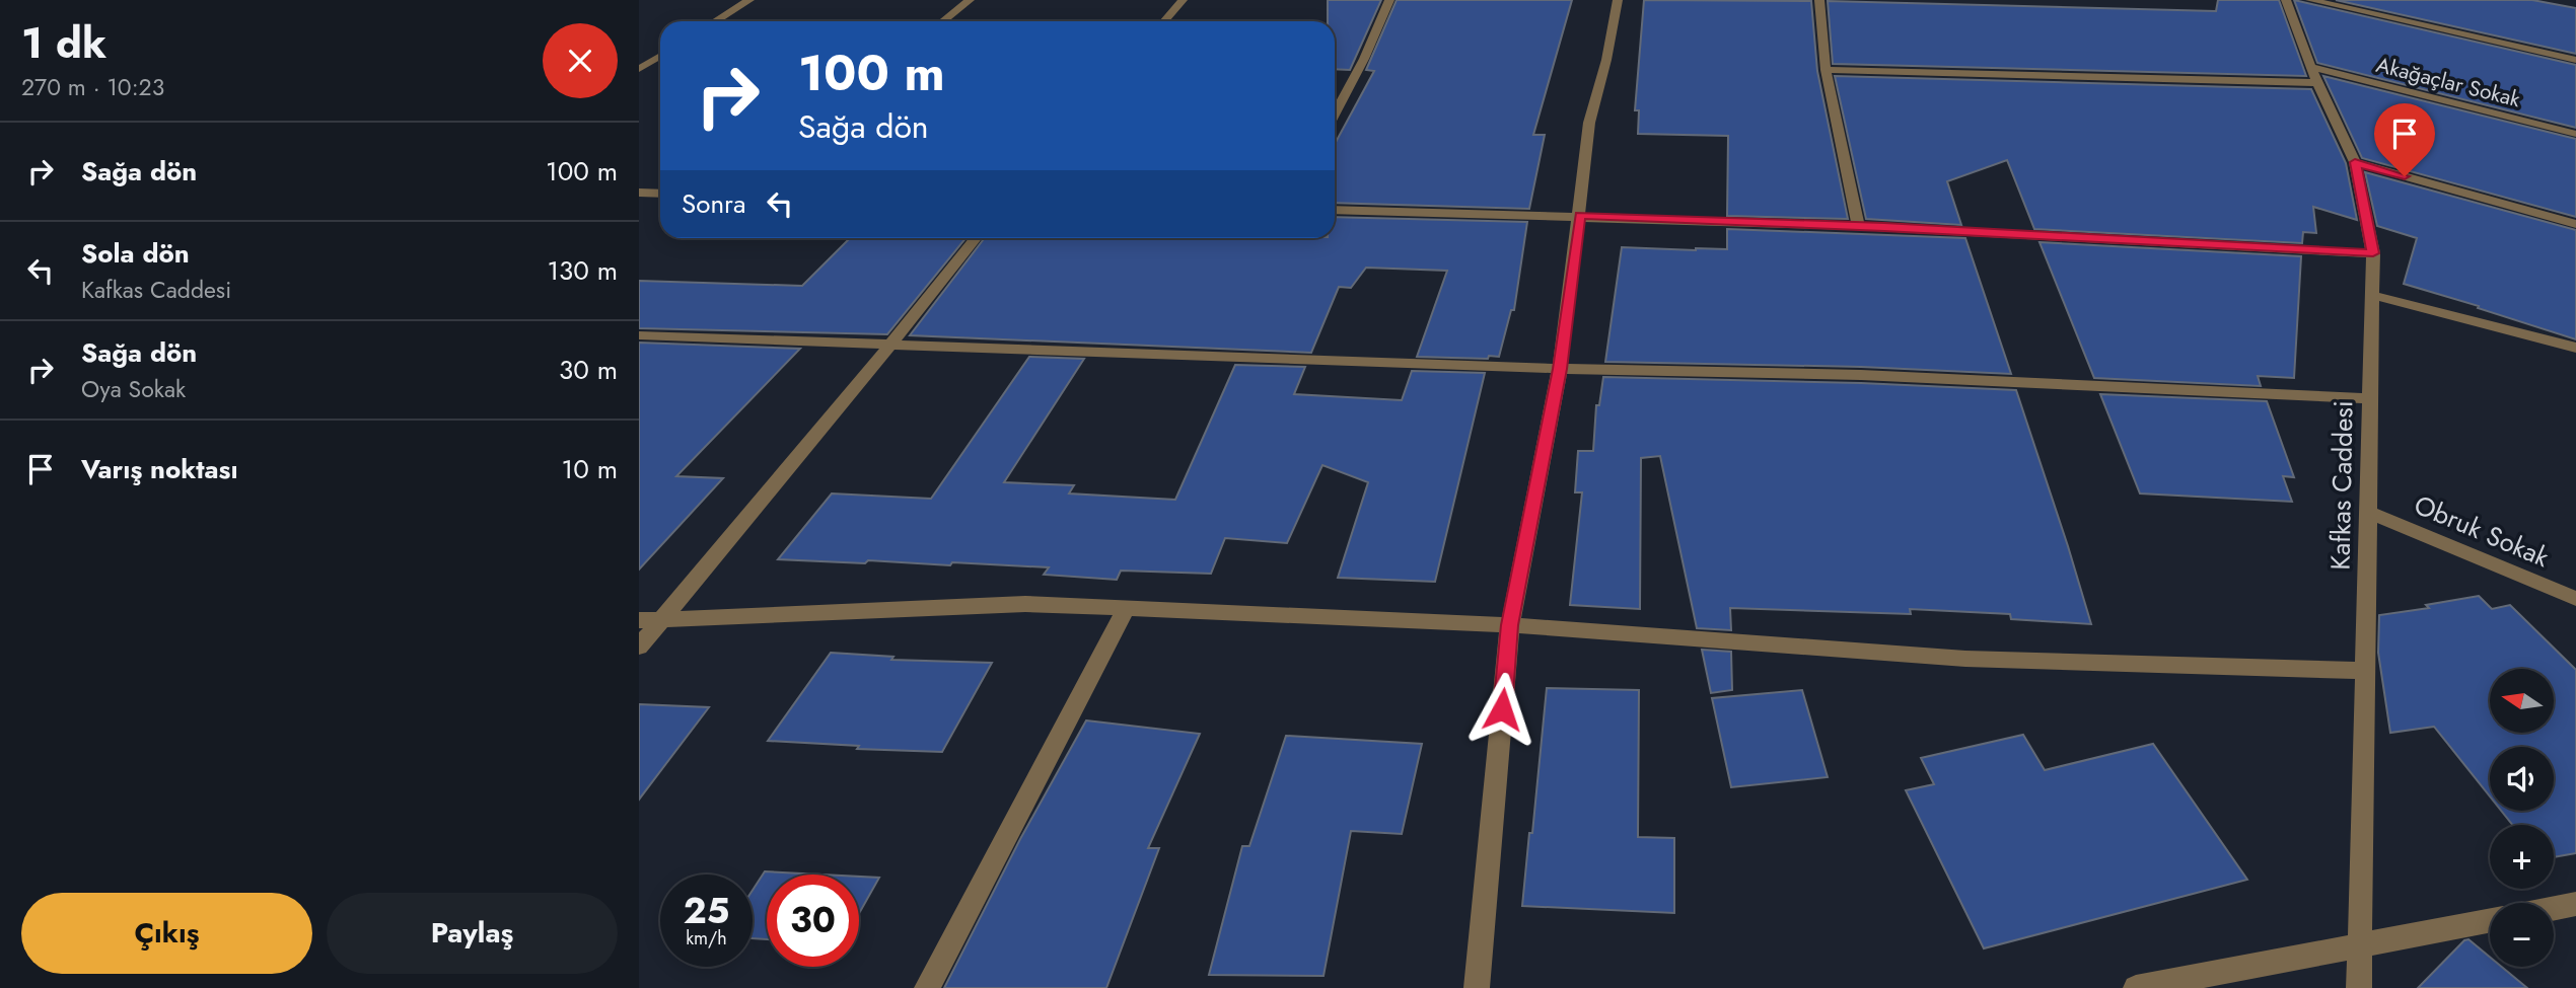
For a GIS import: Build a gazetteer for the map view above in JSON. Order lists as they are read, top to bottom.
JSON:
{
  "streets": {
    "street": ["Akağaçlar Sokak", "Kafkas Caddesi", "Obruk Sokak"]
  },
  "crossings": [
    ["Akağaçlar Sokak", "Kafkas Caddesi"],
    ["Kafkas Caddesi", "Obruk Sokak"]
  ],
  "north": "left",
  "page": {
    "heading": ["1 dk", "270 m · 10:23"],
    "turn": ["100 m", "Sağa dön"],
    "list": [
      {
        "name": "Sağa dön",
        "value": "100 m"
      },
      {
        "name": "Sola dön",
        "note": "Kafkas Caddesi",
        "value": "130 m"
      },
      {
        "name": "Sağa dön",
        "note": "Oya Sokak",
        "value": "30 m"
      },
      {
        "name": "Varış noktası",
        "value": "10 m"
      }
    ],
    "then": "Sonra",
    "map_buttons": ["+", "−"],
    "speed": "25 km/h",
    "limit": "30",
    "buttons": ["Çıkış", "Paylaş"]
  }
}
